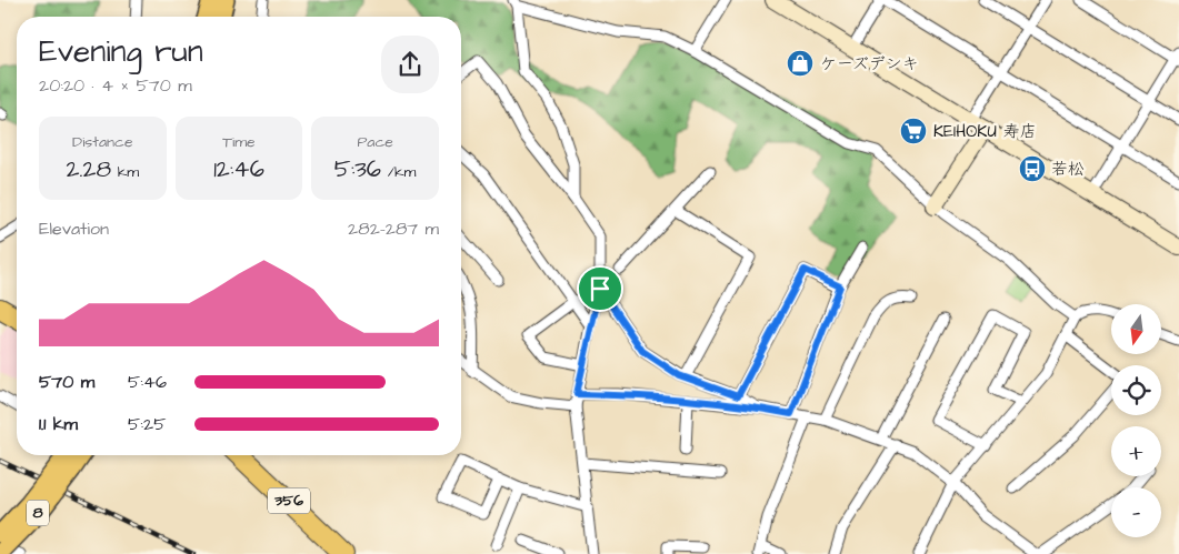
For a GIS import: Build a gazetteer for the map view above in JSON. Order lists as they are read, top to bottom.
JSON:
{
  "streets": {
    "highway": ["356"],
    "main road": ["8"]
  },
  "places": {
    "shop": ["ケーズデンキ"],
    "supermarket": ["KEIHOKU 寿店"],
    "bus stop": ["若松"]
  },
  "north": "bottom",
  "page": {
    "heading": ["Evening run", "20:20 · 4 × 570 m"],
    "stats": [
      ["Distance", "2.28 km"],
      ["Time", "12:46"],
      ["Pace", "5:36 /km"]
    ],
    "chart": ["Elevation", "282–287 m"],
    "map_buttons": ["+", "−"],
    "list": [
      {
        "name": "570 m",
        "note": "5:46"
      },
      {
        "name": "1.1 km",
        "note": "5:25"
      }
    ]
  }
}
